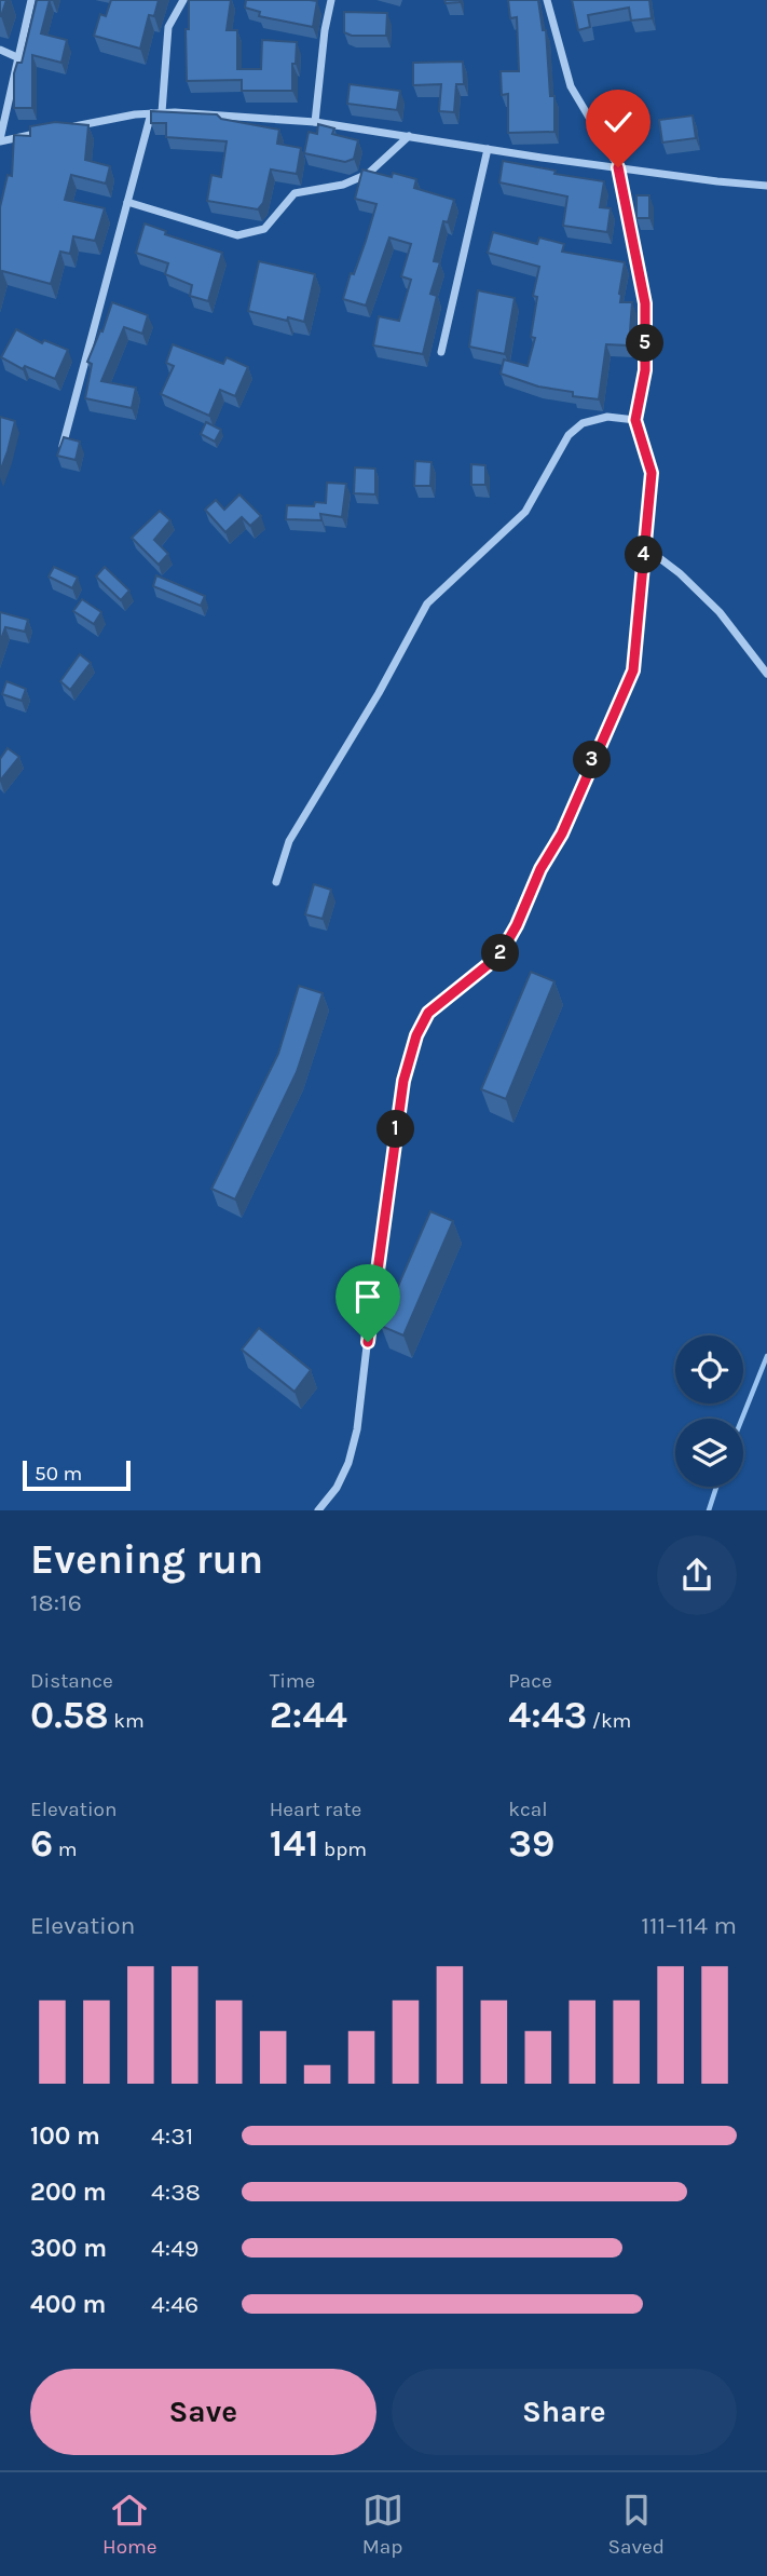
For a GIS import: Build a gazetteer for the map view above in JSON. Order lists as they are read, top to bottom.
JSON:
{
  "scale_bar": "50 m",
  "page": {
    "pins": [
      "5",
      "4",
      "3",
      "2",
      "1"
    ],
    "scale": "50 m",
    "heading": ["Evening run", "18:16"],
    "stats": [
      ["Distance", "0.58 km"],
      ["Time", "2:44"],
      ["Pace", "4:43 /km"],
      ["Elevation", "6 m"],
      ["Heart rate", "141 bpm"],
      ["kcal", "39"]
    ],
    "chart": ["Elevation", "111–114 m"],
    "list": [
      {
        "name": "100 m",
        "note": "4:31"
      },
      {
        "name": "200 m",
        "note": "4:38"
      },
      {
        "name": "300 m",
        "note": "4:49"
      },
      {
        "name": "400 m",
        "note": "4:46"
      }
    ],
    "buttons": ["Save", "Share"],
    "tabs": ["Home", "Map", "Saved"]
  }
}
